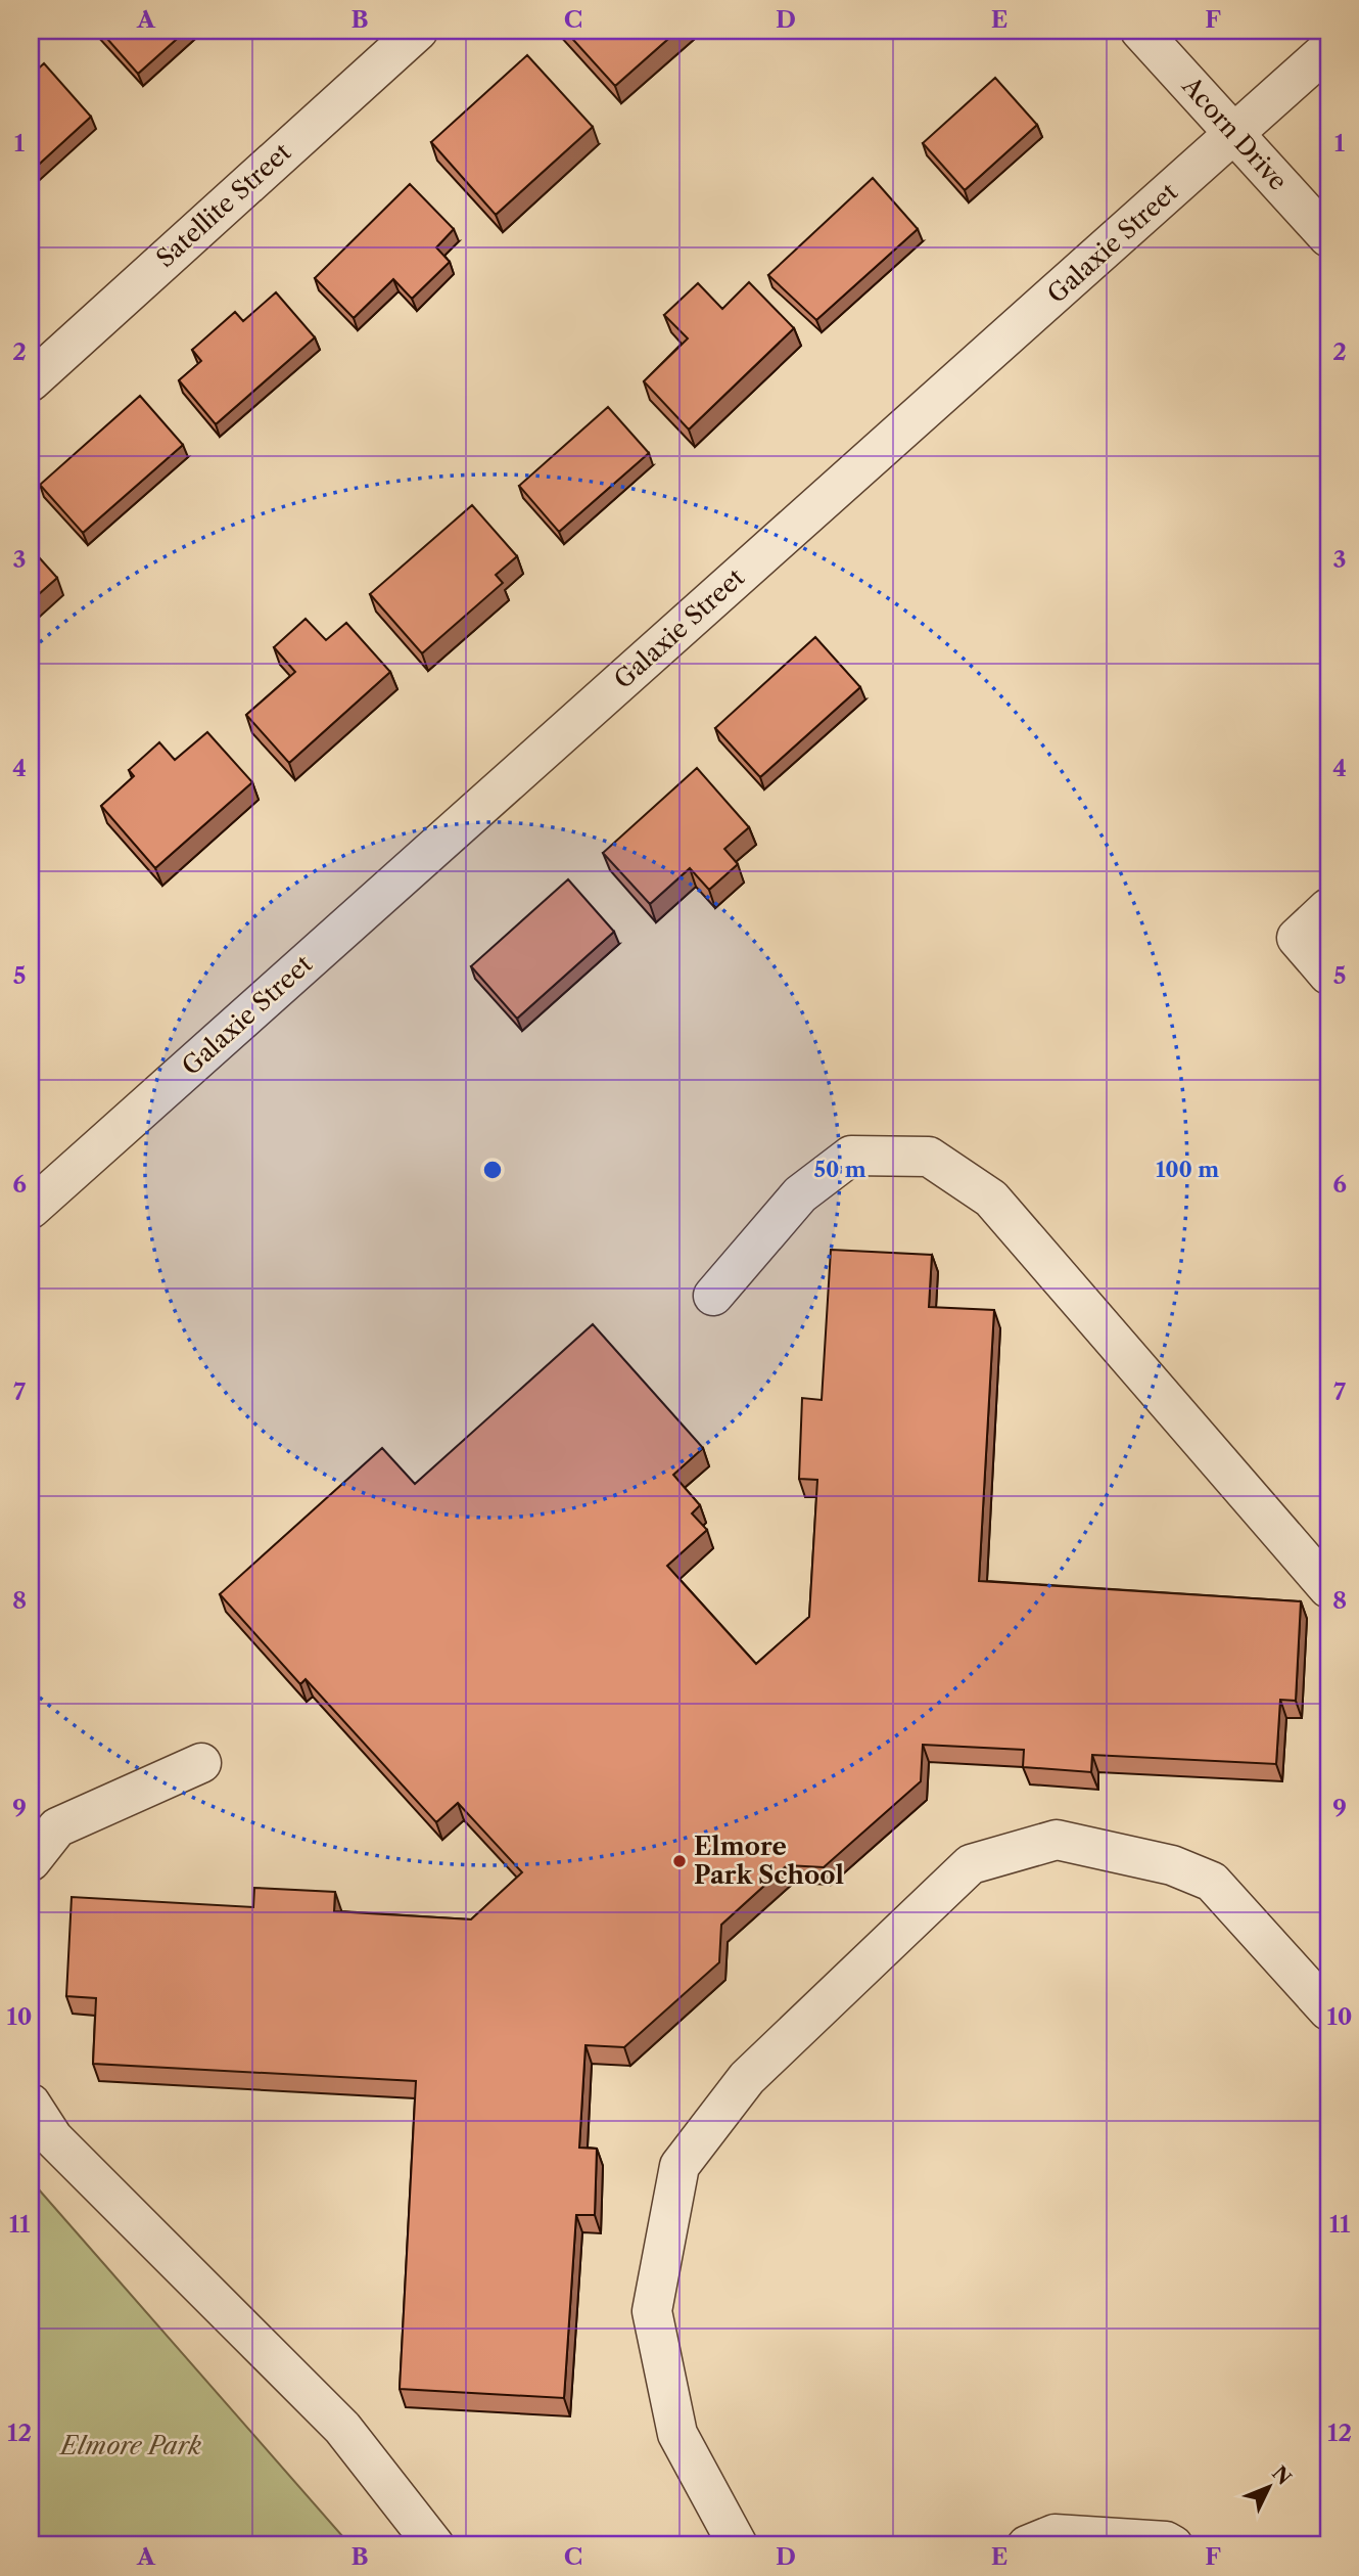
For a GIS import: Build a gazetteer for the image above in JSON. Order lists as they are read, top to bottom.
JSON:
{
  "streets": {
    "street": ["Acorn Drive", "Satellite Street", "Galaxie Street"]
  },
  "crossings": [
    ["Acorn Drive", "Galaxie Street"]
  ],
  "parks": ["Elmore Park"],
  "places": ["Elmore Park School"],
  "north": "top right",
  "grid": {
    "columns": [
      "A",
      "B",
      "C",
      "D",
      "E",
      "F"
    ],
    "rows": [
      "1",
      "2",
      "3",
      "4",
      "5",
      "6",
      "7",
      "8",
      "9",
      "10",
      "11",
      "12"
    ]
  },
  "rings": ["50 m", "100 m"]
}
